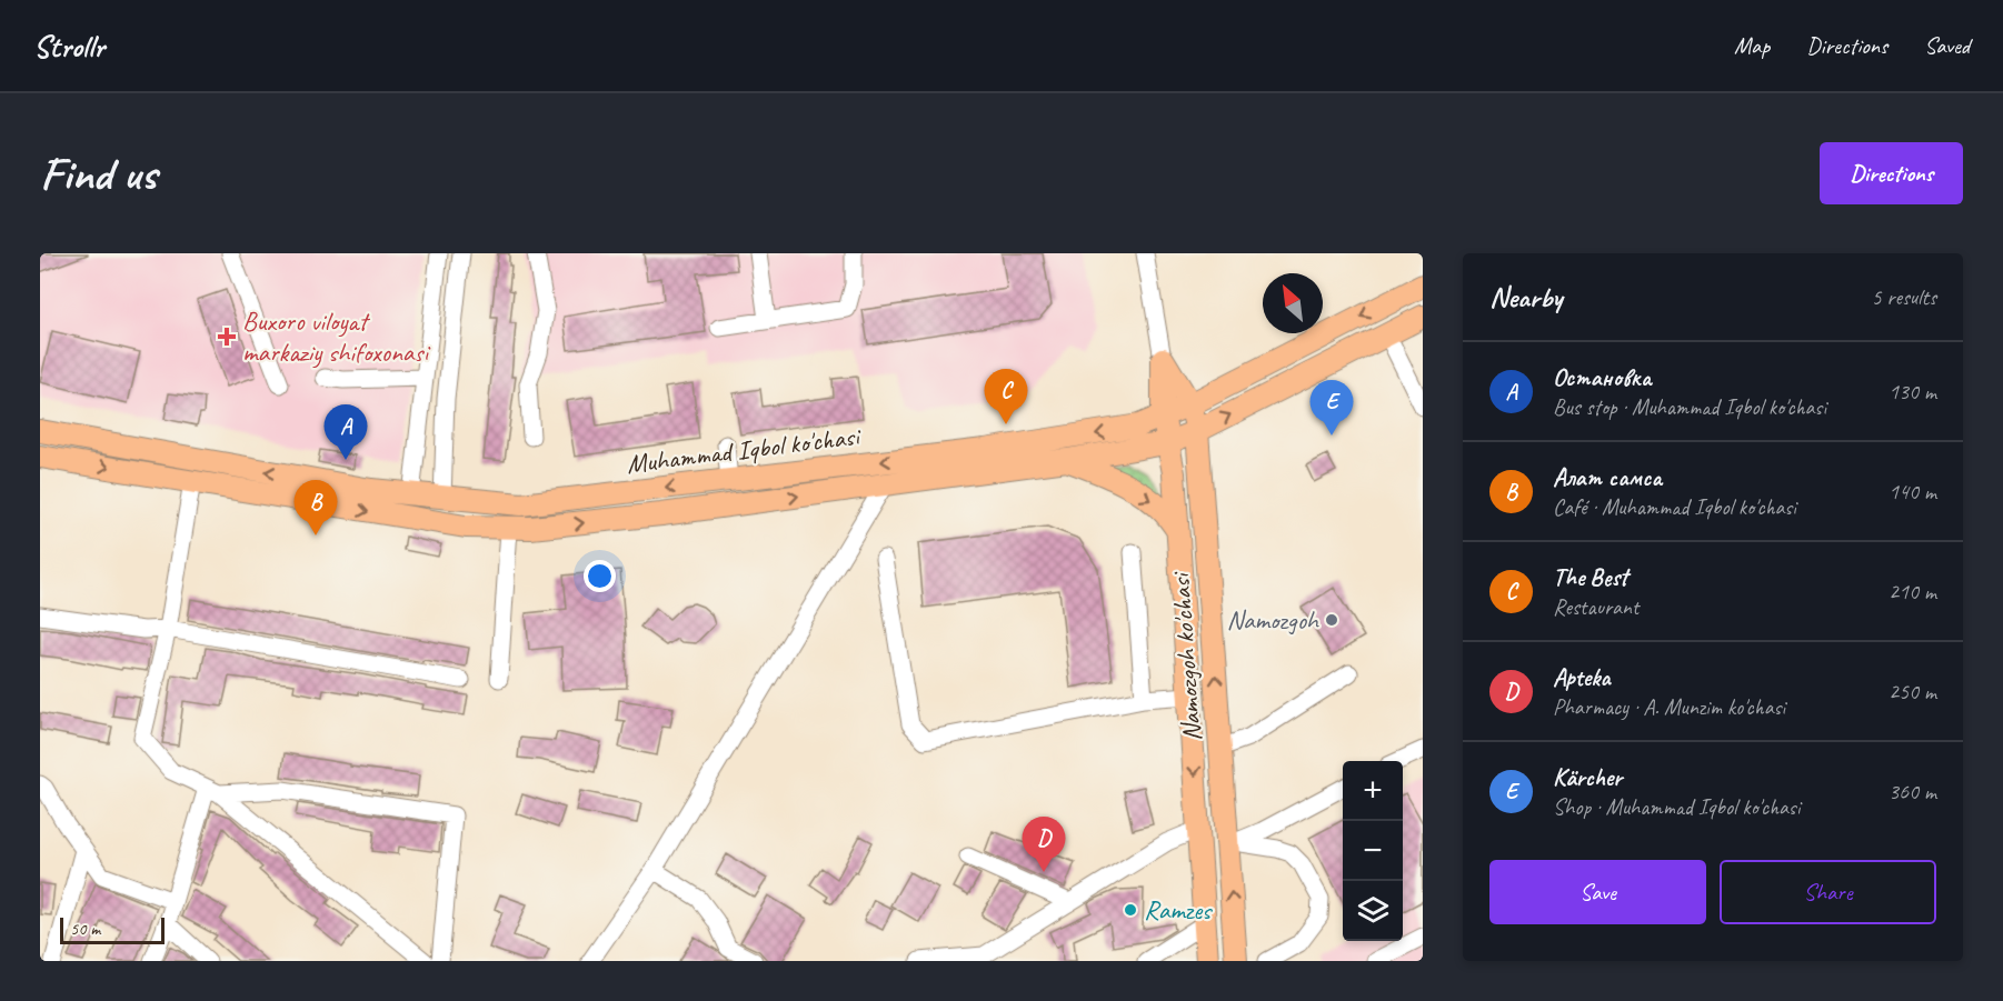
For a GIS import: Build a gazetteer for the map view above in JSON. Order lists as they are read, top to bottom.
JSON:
{
  "streets": {
    "main road": ["Muhammad Iqbol ko'chasi", "Namozgoh ko'chasi"]
  },
  "crossings": [
    ["Muhammad Iqbol ko'chasi", "Namozgoh ko'chasi"]
  ],
  "places": {
    "health": ["Buxoro viloyat markaziy shifoxonasi"],
    "other": ["Namozgoh", "Ramzes"]
  },
  "scale_bar": "50 m",
  "north": "top left",
  "page": {
    "header": "Strollr",
    "nav": ["Map", "Directions", "Saved"],
    "buttons": [
      "Directions",
      ["Save", "Share"]
    ],
    "title": "Find us",
    "heading": ["Nearby", "5 results"],
    "list": [
      {
        "mark": "A",
        "name": "Остановка",
        "note": "Bus stop · Muhammad Iqbol ko'chasi",
        "value": "130 m"
      },
      {
        "mark": "B",
        "name": "Алат самса",
        "note": "Café · Muhammad Iqbol ko'chasi",
        "value": "140 m"
      },
      {
        "mark": "C",
        "name": "The Best",
        "note": "Restaurant",
        "value": "210 m"
      },
      {
        "mark": "D",
        "name": "Apteka",
        "note": "Pharmacy · A. Munzim ko'chasi",
        "value": "250 m"
      },
      {
        "mark": "E",
        "name": "Kärcher",
        "note": "Shop · Muhammad Iqbol ko'chasi",
        "value": "360 m"
      }
    ],
    "pins": [
      "C",
      "E",
      "A",
      "B",
      "D"
    ],
    "map_buttons": ["+", "−"],
    "scale": "50 m"
  }
}
